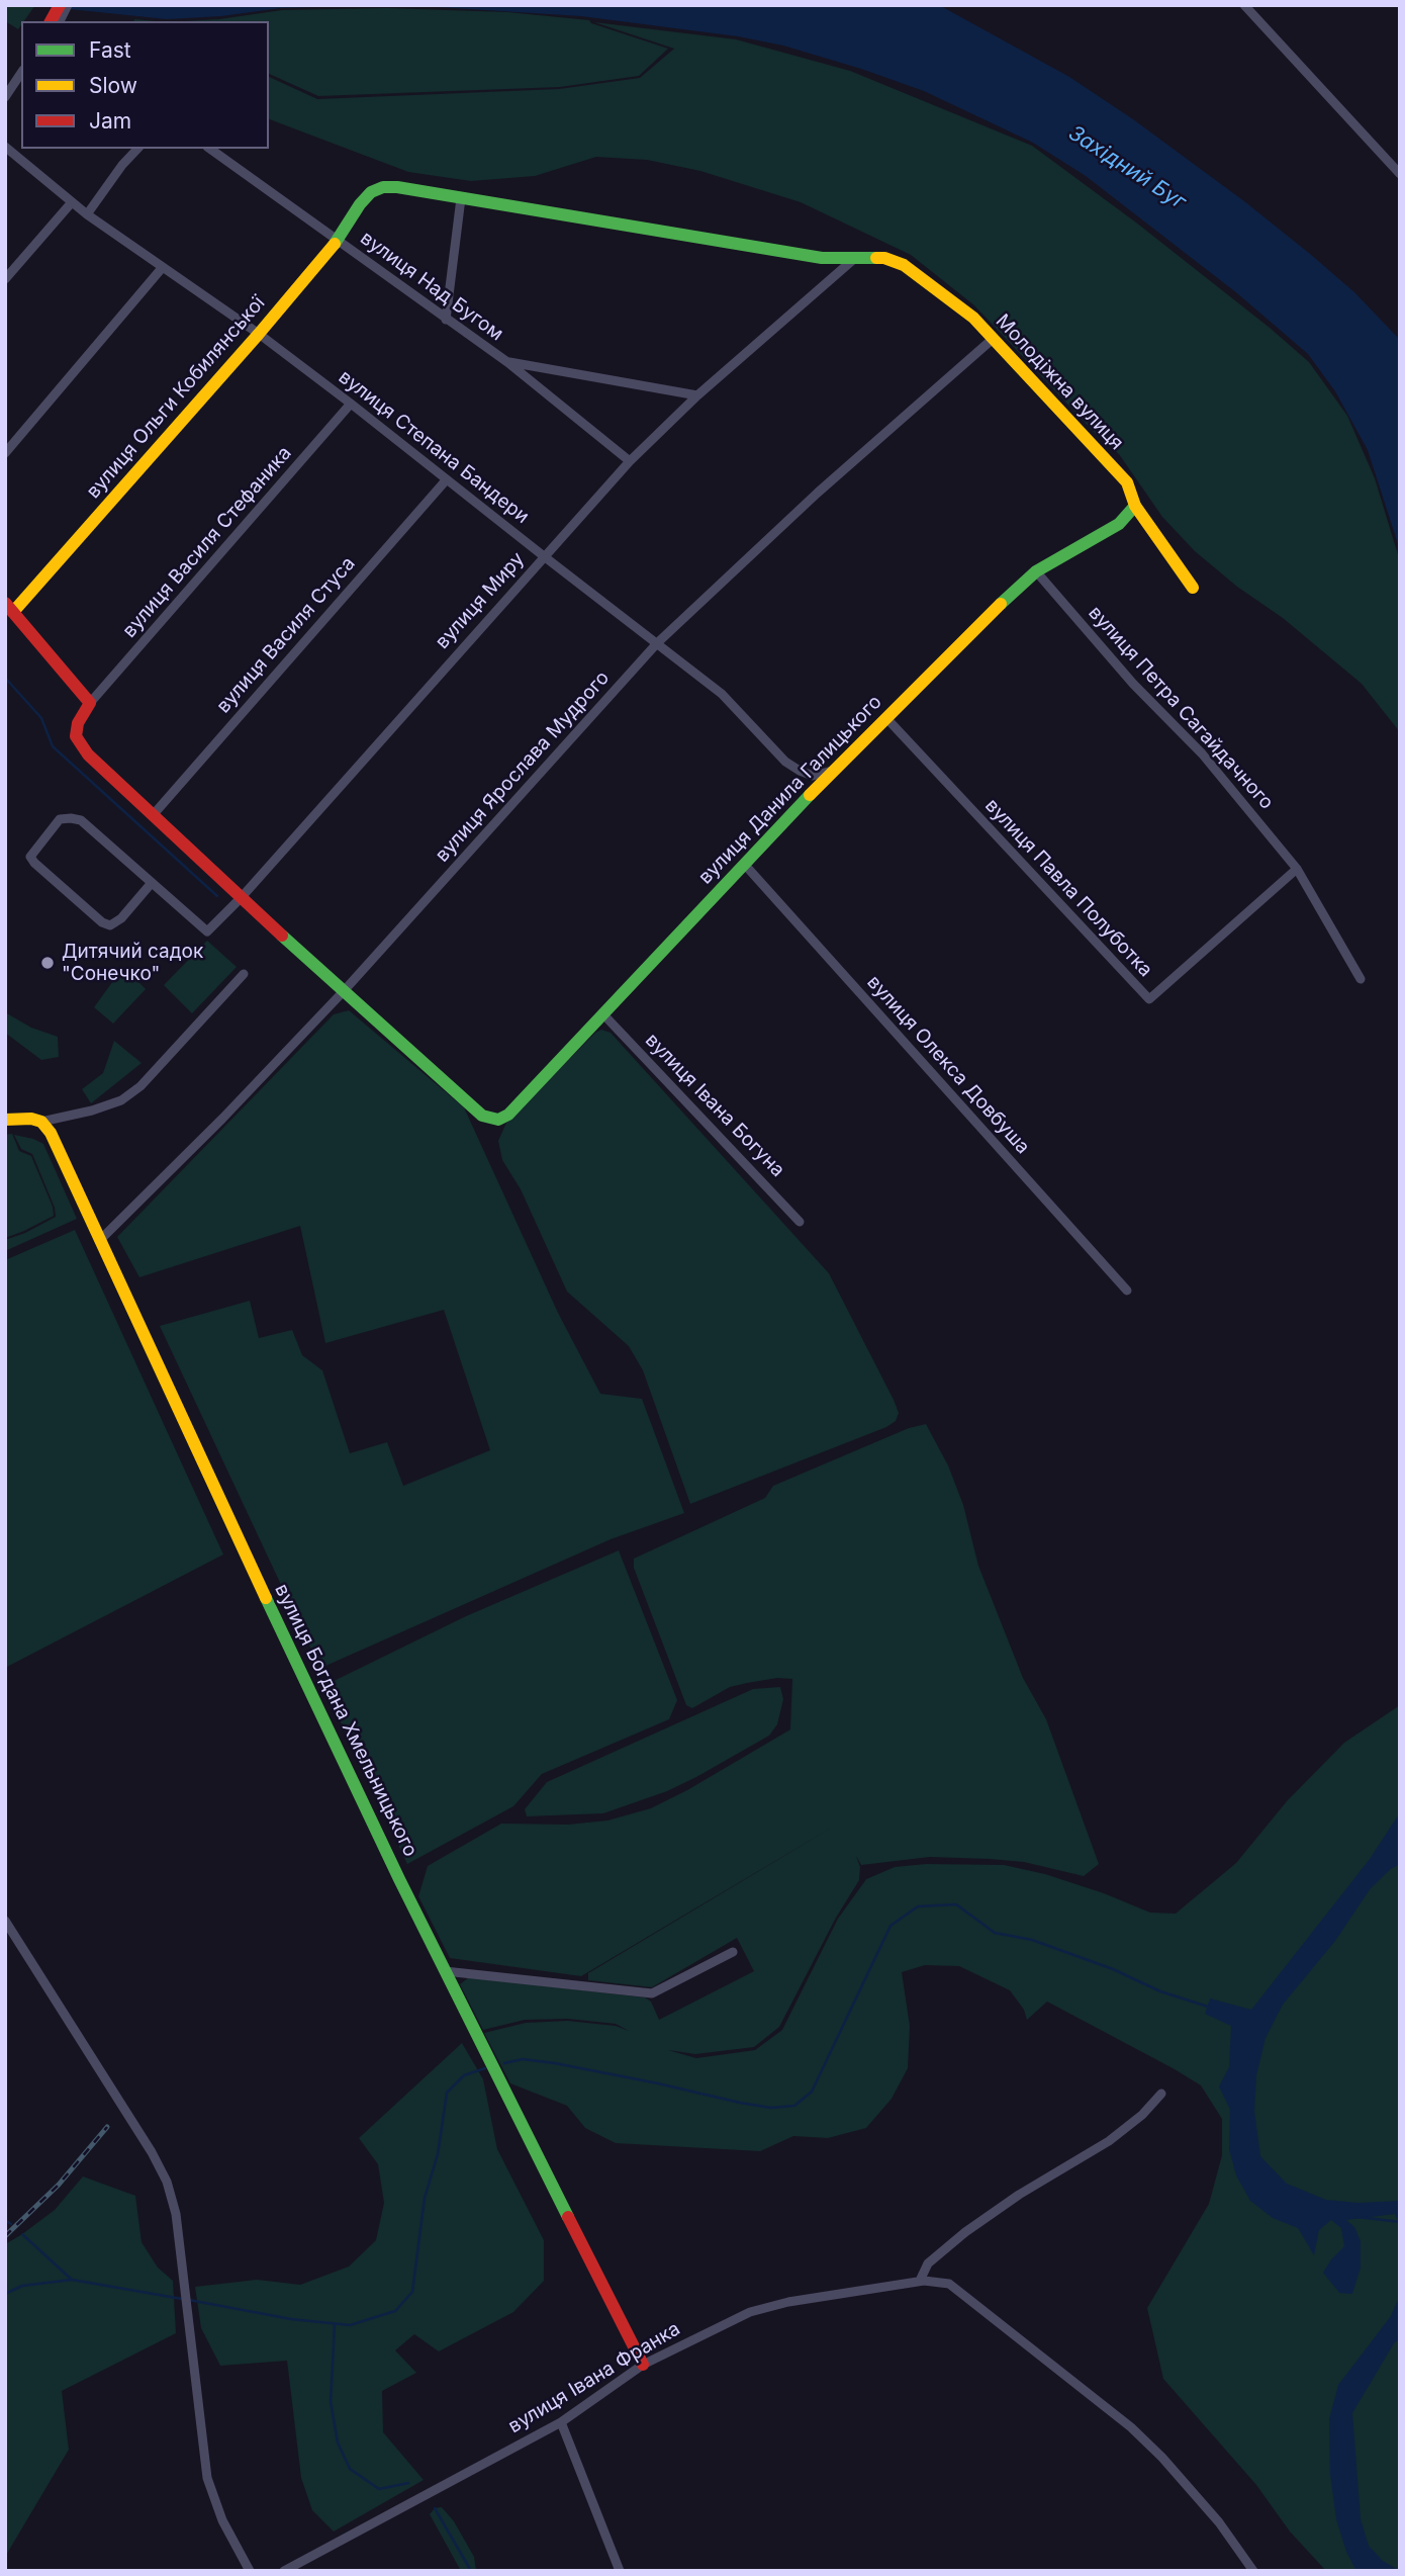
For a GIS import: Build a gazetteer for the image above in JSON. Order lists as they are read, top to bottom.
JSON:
{
  "streets": {
    "street": [
      "вулиця Над Бугом",
      "Молодіжна вулиця",
      "вулиця Ольги Кобилянської",
      "вулиця Степана Бандери",
      "вулиця Василя Стефаника",
      "вулиця Миру",
      "вулиця Василя Стуса",
      "вулиця Петра Сагайдачного",
      "вулиця Ярослава Мудрого",
      "вулиця Данила Галицького",
      "вулиця Павла Полуботка",
      "вулиця Олекса Довбуша",
      "вулиця Івана Богуна",
      "вулиця Богдана Хмельницького",
      "вулиця Івана Франка"
    ]
  },
  "crossings": [
    ["вулиця Над Бугом", "вулиця Ольги Кобилянської"],
    ["вулиця Над Бугом", "вулиця Миру"],
    ["Молодіжна вулиця", "вулиця Ольги Кобилянської"],
    ["Молодіжна вулиця", "вулиця Миру"],
    ["Молодіжна вулиця", "вулиця Ярослава Мудрого"],
    ["Молодіжна вулиця", "вулиця Данила Галицького"],
    ["вулиця Ольги Кобилянської", "вулиця Степана Бандери"],
    ["вулиця Степана Бандери", "вулиця Василя Стефаника"],
    ["вулиця Степана Бандери", "вулиця Миру"],
    ["вулиця Степана Бандери", "вулиця Василя Стуса"],
    ["вулиця Степана Бандери", "вулиця Ярослава Мудрого"],
    ["вулиця Степана Бандери", "вулиця Данила Галицького"],
    ["вулиця Петра Сагайдачного", "вулиця Данила Галицького"],
    ["вулиця Петра Сагайдачного", "вулиця Павла Полуботка"],
    ["вулиця Ярослава Мудрого", "вулиця Данила Галицького"],
    ["вулиця Ярослава Мудрого", "вулиця Богдана Хмельницького"],
    ["вулиця Данила Галицького", "вулиця Павла Полуботка"],
    ["вулиця Данила Галицького", "вулиця Олекса Довбуша"],
    ["вулиця Данила Галицького", "вулиця Івана Богуна"],
    ["вулиця Богдана Хмельницького", "вулиця Івана Франка"]
  ],
  "water": ["Західний Буг"],
  "places": ["Дитячий садок \"Сонечко\""],
  "legend": ["Fast", "Slow", "Jam"]
}
